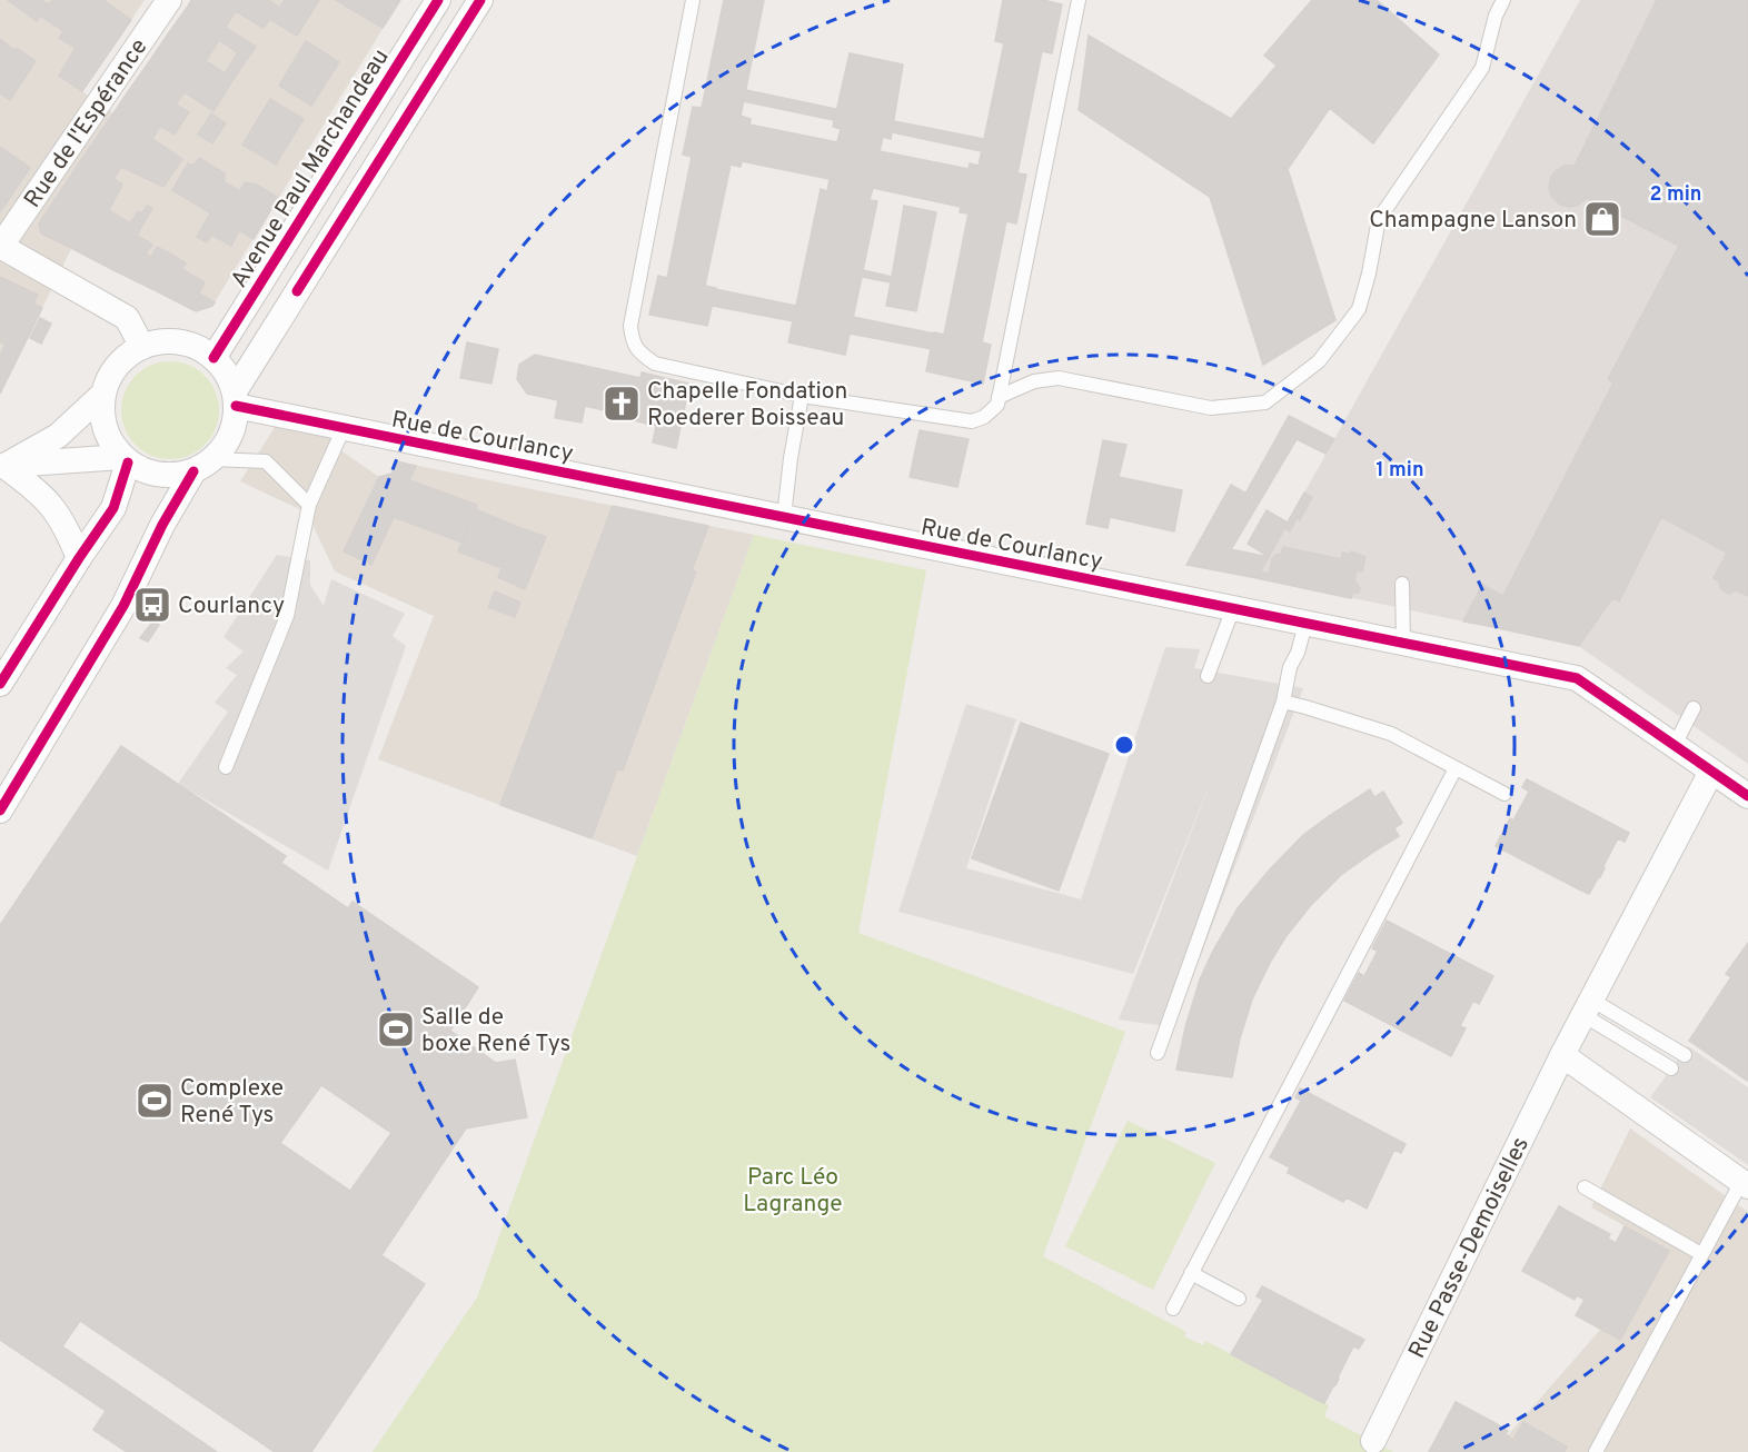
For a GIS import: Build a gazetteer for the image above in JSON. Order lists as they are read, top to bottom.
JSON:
{
  "streets": {
    "street": [
      "Rue de l'Espérance",
      "Avenue Paul Marchandeau",
      "Rue de Courlancy",
      "Rue Passe-Demoiselles"
    ]
  },
  "crossings": [
    ["Avenue Paul Marchandeau", "Rue de Courlancy"],
    ["Rue de Courlancy", "Rue Passe-Demoiselles"]
  ],
  "parks": ["Parc Léo Lagrange"],
  "places": {
    "shop": ["Champagne Lanson"],
    "church": ["Chapelle Fondation Roederer Boisseau"],
    "bus stop": ["Courlancy"],
    "sports": ["Salle de boxe René Tys", "Complexe René Tys"]
  },
  "rings": ["2 min", "1 min"]
}
